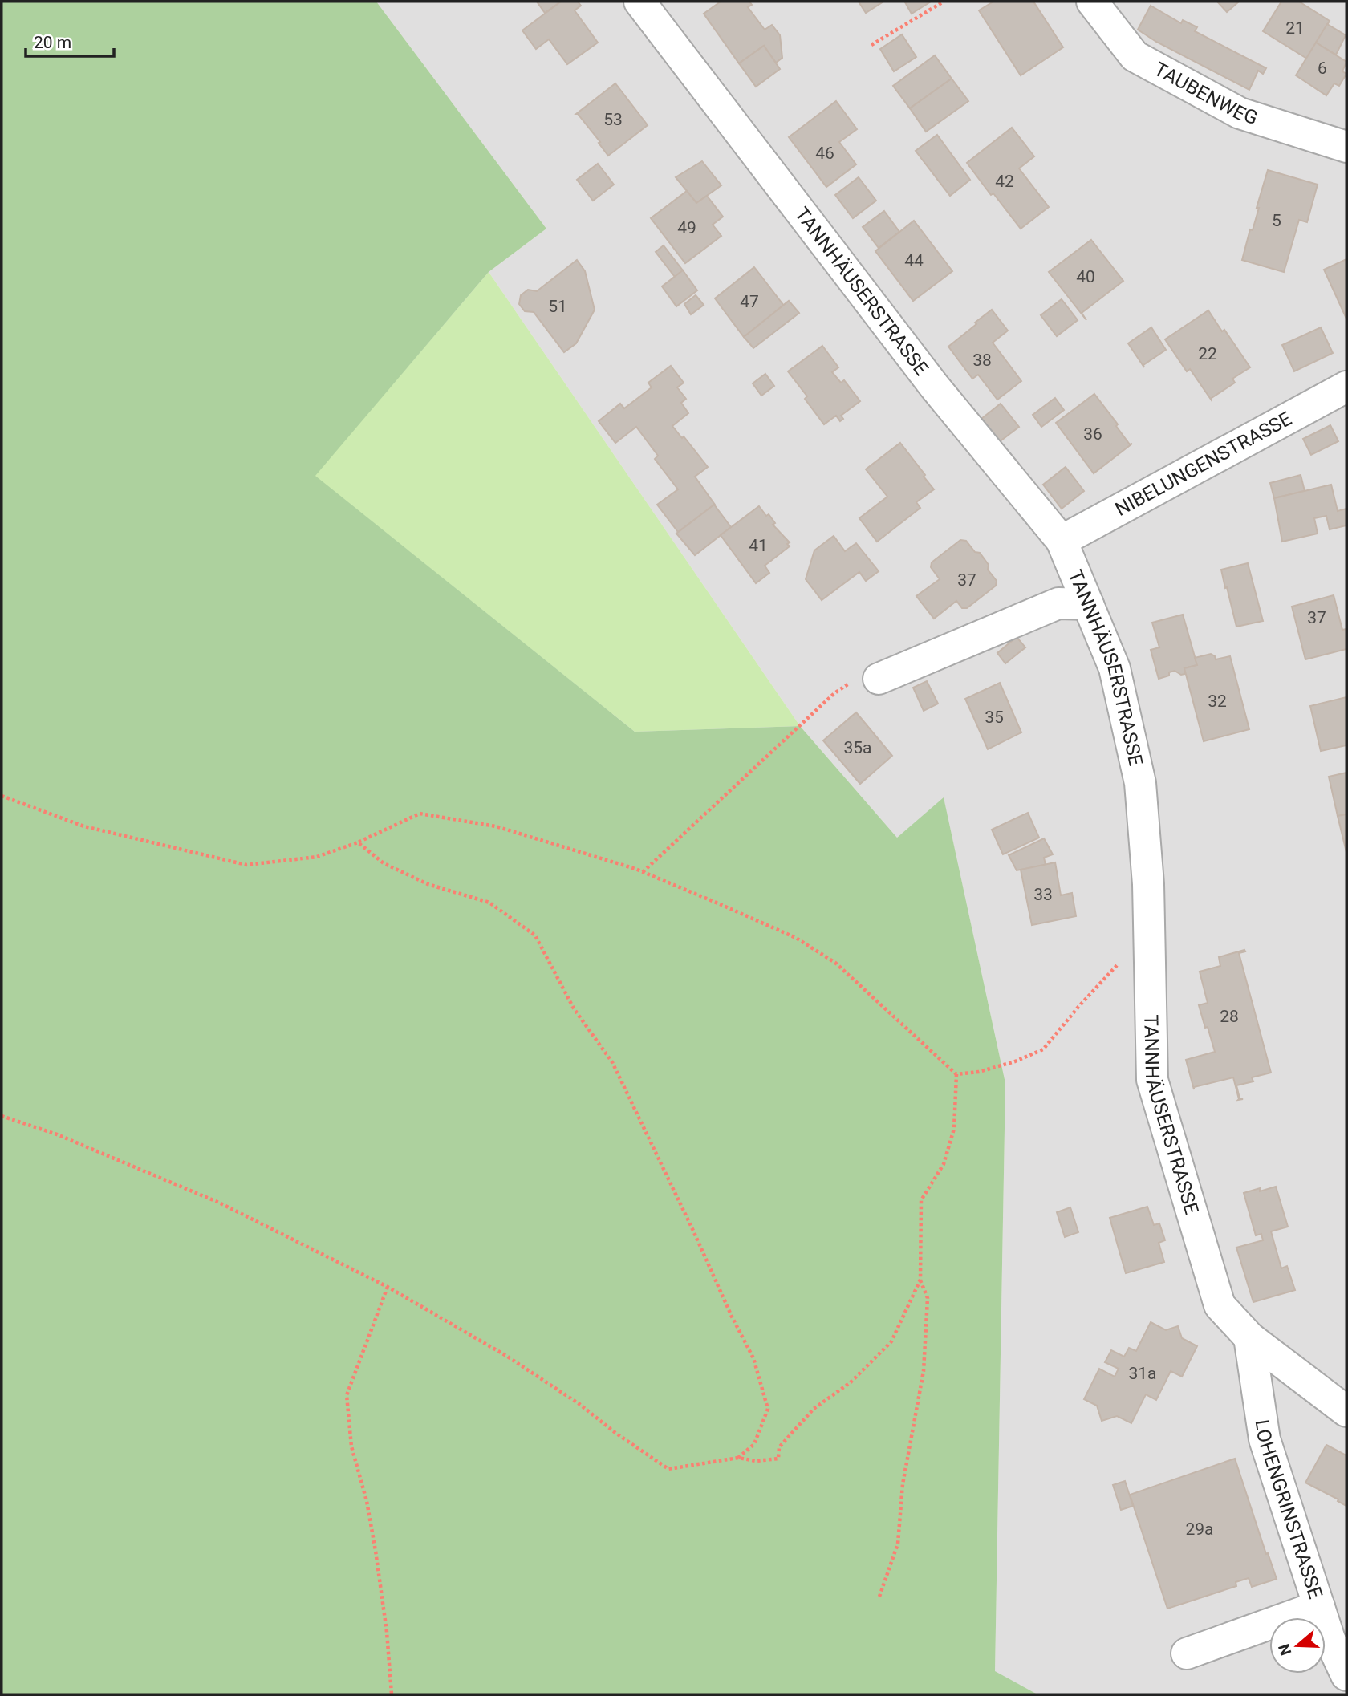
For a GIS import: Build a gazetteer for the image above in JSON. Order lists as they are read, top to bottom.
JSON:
{
  "streets": {
    "street": [
      "TAUBENWEG",
      "TANNHÄUSERSTRASSE",
      "NIBELUNGENSTRASSE",
      "LOHENGRINSTRASSE"
    ]
  },
  "crossings": [
    ["TANNHÄUSERSTRASSE", "NIBELUNGENSTRASSE"],
    ["TANNHÄUSERSTRASSE", "LOHENGRINSTRASSE"]
  ],
  "house_numbers": [
    "21",
    "6",
    "53",
    "46",
    "42",
    "5",
    "49",
    "44",
    "40",
    "47",
    "51",
    "22",
    "38",
    "36",
    "41",
    "37",
    "37",
    "32",
    "35",
    "35a",
    "33",
    "28",
    "31a",
    "29a"
  ],
  "scale_bar": "20 m",
  "north": "left"
}
